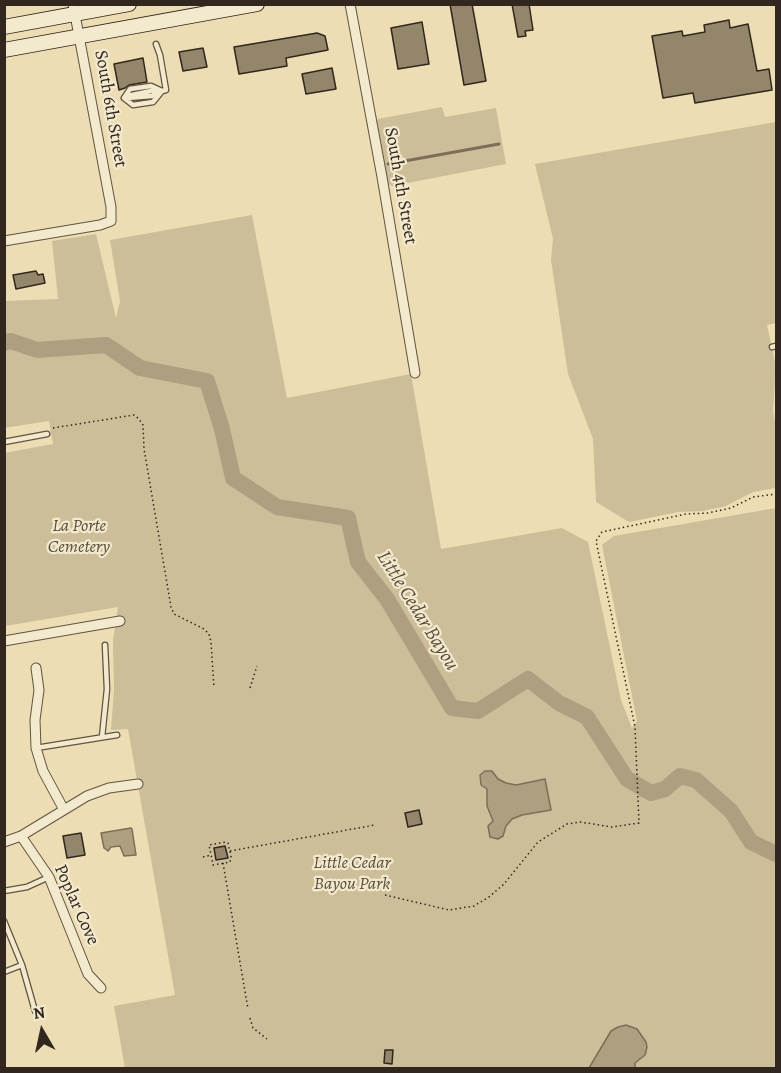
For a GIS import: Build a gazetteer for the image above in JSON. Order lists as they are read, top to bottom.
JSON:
{
  "streets": {
    "street": ["South 6th Street", "South 4th Street", "Poplar Cove"]
  },
  "water": ["Little Cedar Bayou"],
  "parks": ["La Porte Cemetery", "Little Cedar Bayou Park"],
  "north": "top"
}
